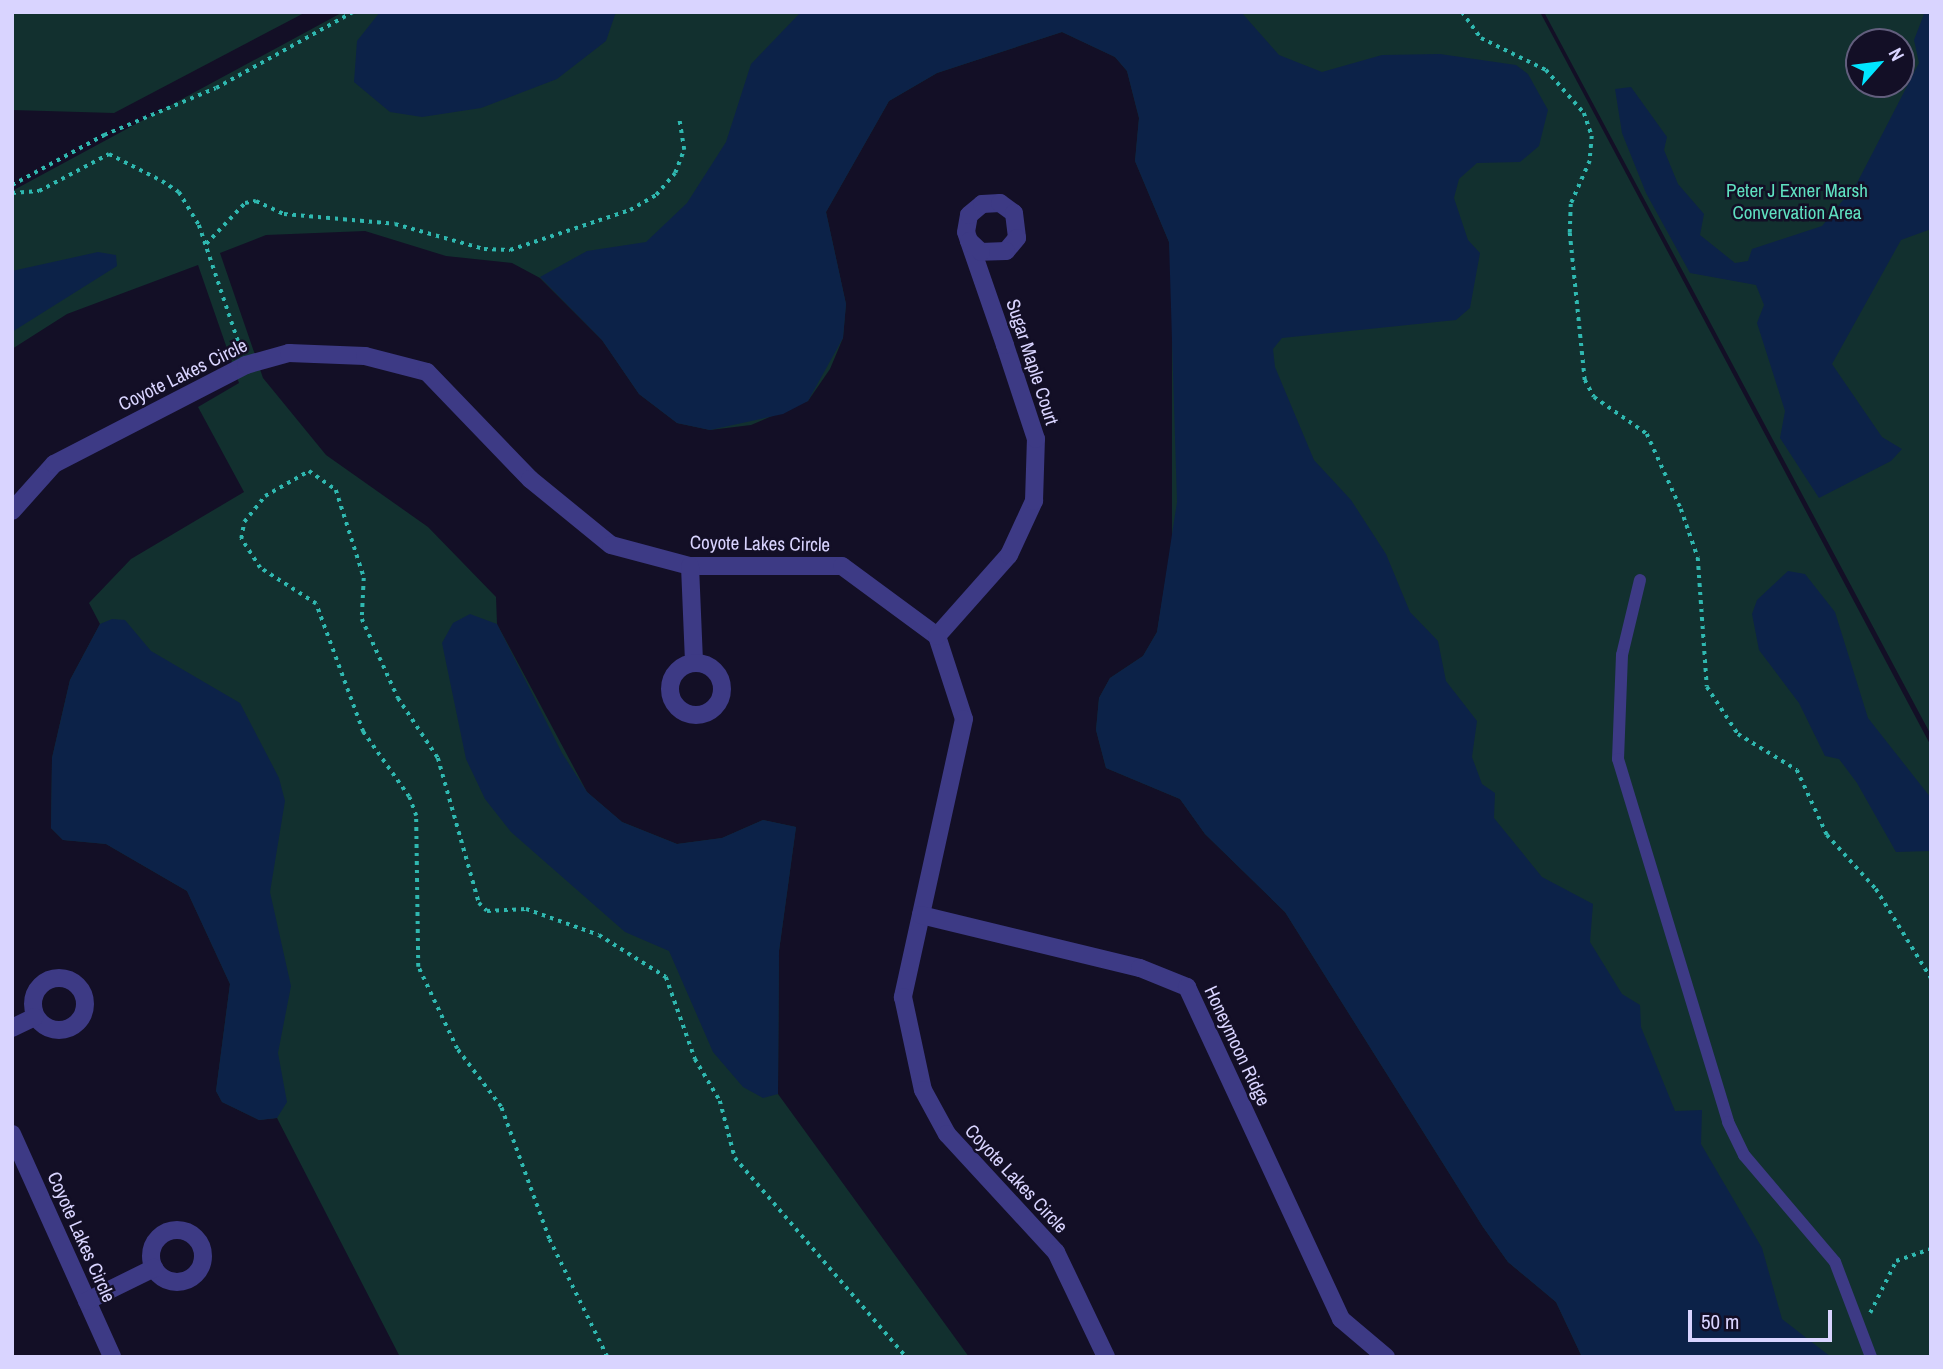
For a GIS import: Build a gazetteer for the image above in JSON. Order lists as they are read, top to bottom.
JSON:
{
  "streets": {
    "street": ["Sugar Maple Court", "Coyote Lakes Circle", "Honeymoon Ridge"]
  },
  "crossings": [
    ["Sugar Maple Court", "Coyote Lakes Circle"],
    ["Coyote Lakes Circle", "Honeymoon Ridge"]
  ],
  "parks": ["Peter J Exner Marsh Convervation Area"],
  "scale_bar": "50 m",
  "north": "top right"
}
